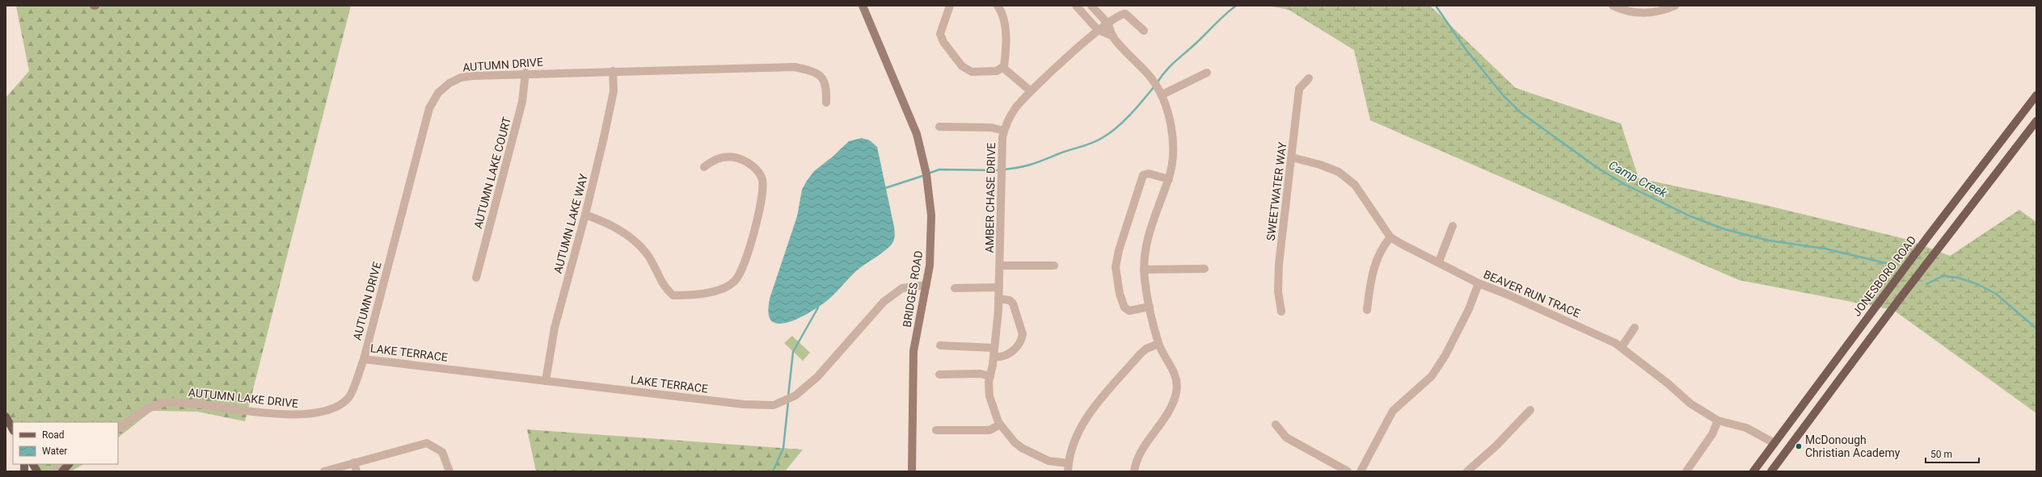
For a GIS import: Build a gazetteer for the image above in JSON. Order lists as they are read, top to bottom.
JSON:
{
  "streets": {
    "main road": ["JONESBORO ROAD"],
    "street": [
      "AUTUMN DRIVE",
      "AUTUMN LAKE COURT",
      "SWEETWATER WAY",
      "AMBER CHASE DRIVE",
      "AUTUMN LAKE WAY",
      "BRIDGES ROAD",
      "BEAVER RUN TRACE",
      "LAKE TERRACE",
      "AUTUMN LAKE DRIVE"
    ]
  },
  "crossings": [
    ["AUTUMN DRIVE", "AUTUMN LAKE COURT"],
    ["AUTUMN DRIVE", "AUTUMN LAKE WAY"],
    ["AUTUMN DRIVE", "LAKE TERRACE"],
    ["AUTUMN DRIVE", "AUTUMN LAKE DRIVE"],
    ["SWEETWATER WAY", "BEAVER RUN TRACE"],
    ["AUTUMN LAKE WAY", "LAKE TERRACE"],
    ["JONESBORO ROAD", "BEAVER RUN TRACE"],
    ["BRIDGES ROAD", "LAKE TERRACE"],
    ["LAKE TERRACE", "AUTUMN LAKE DRIVE"]
  ],
  "water": ["Camp Creek"],
  "places": ["McDonough Christian Academy"],
  "legend": ["Road", "Water"],
  "scale_bar": "50 m"
}
